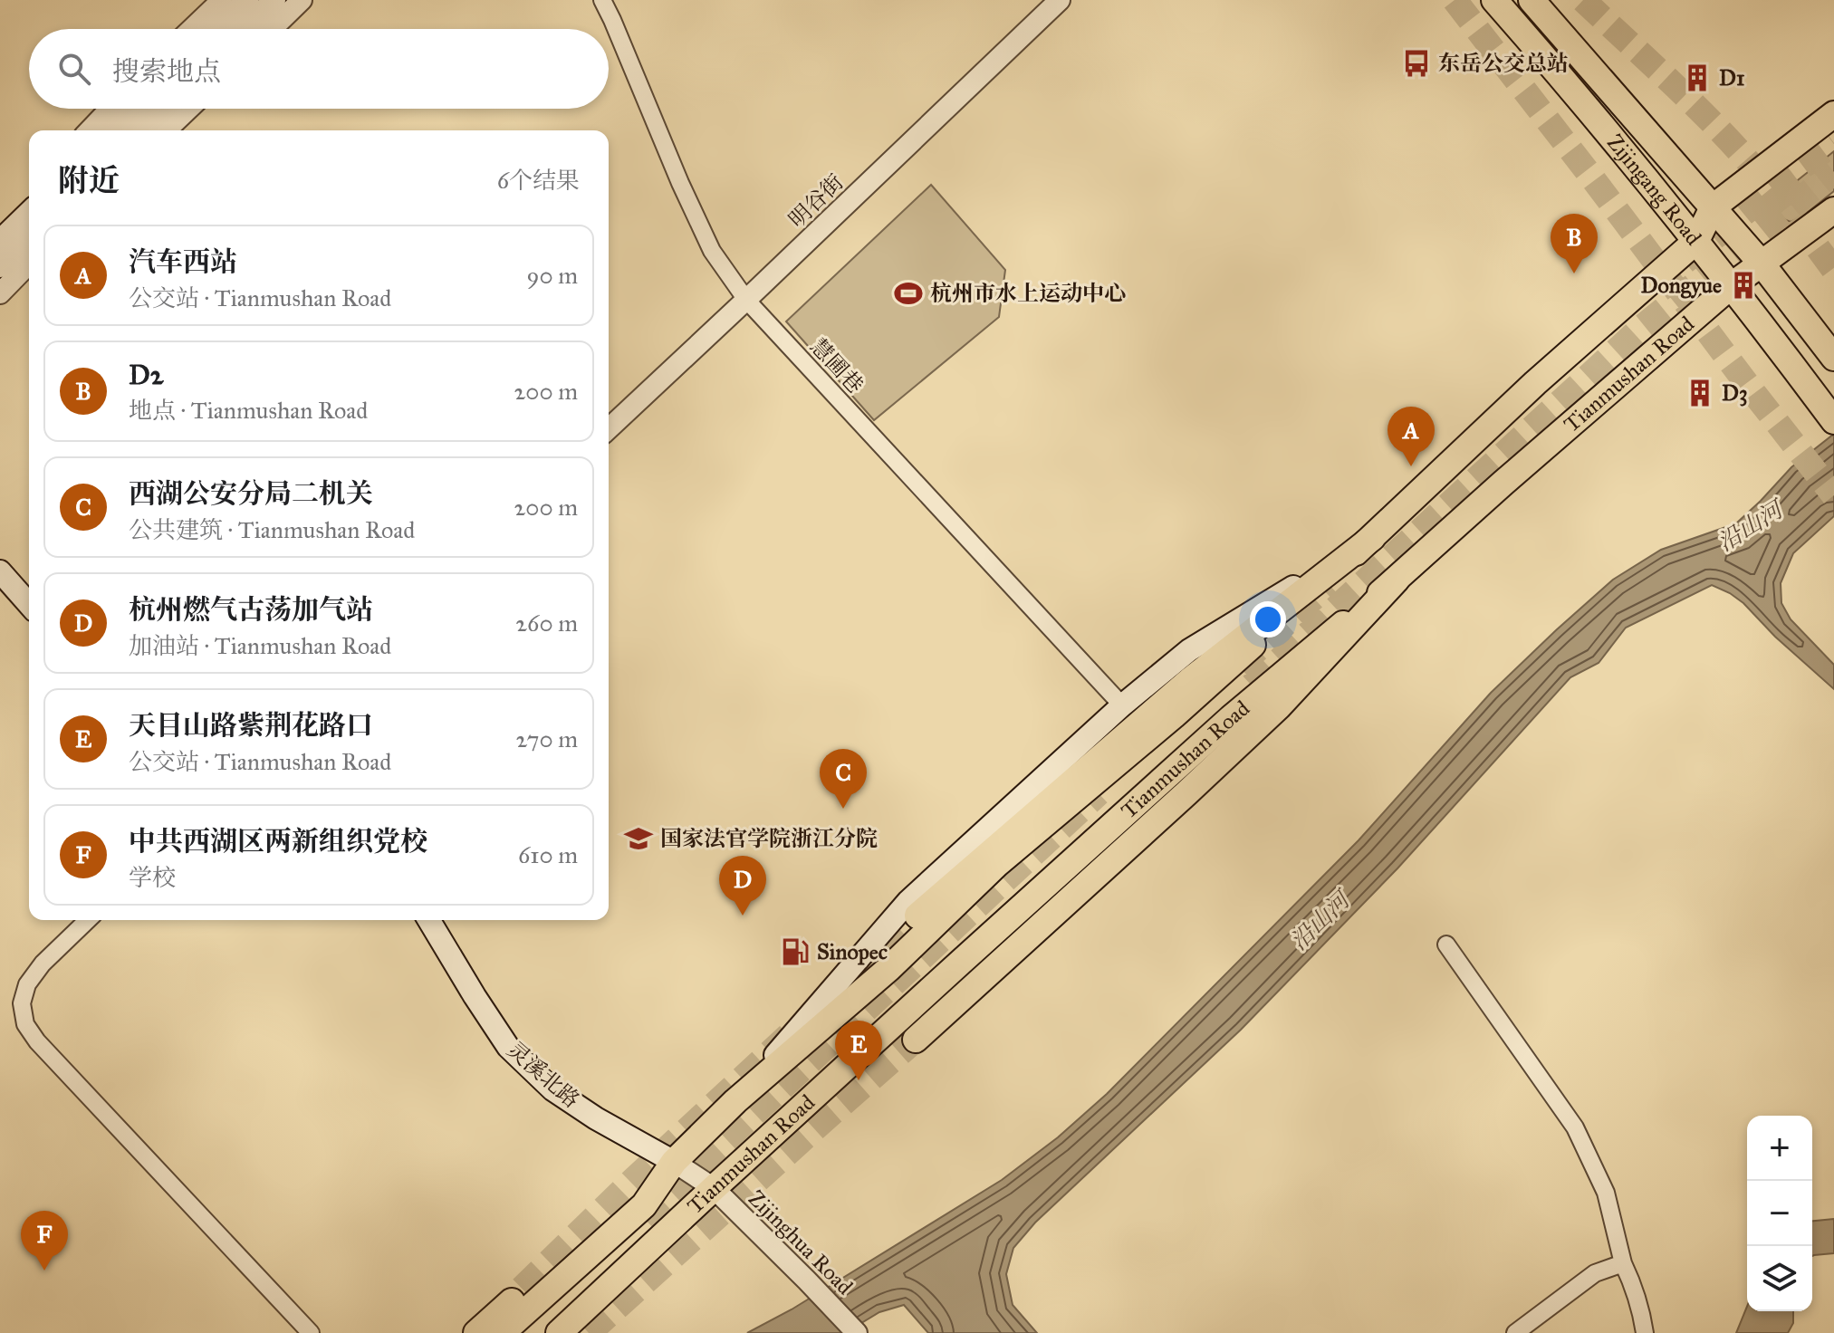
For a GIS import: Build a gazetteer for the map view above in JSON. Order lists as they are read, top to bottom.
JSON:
{
  "streets": {
    "main road": ["Zijingang Road", "Tianmushan Road", "灵溪北路"],
    "street": ["明谷街", "慧圃巷", "Zijinghua Road"]
  },
  "crossings": [
    ["Zijingang Road", "Tianmushan Road"],
    ["明谷街", "慧圃巷"],
    ["慧圃巷", "Tianmushan Road"],
    ["Tianmushan Road", "灵溪北路"],
    ["Tianmushan Road", "Zijinghua Road"],
    ["灵溪北路", "Zijinghua Road"]
  ],
  "water": ["沿山河"],
  "places": {
    "bus stop": ["东岳公交总站"],
    "building": ["D1", "Dongyue", "D3"],
    "sports": ["杭州市水上运动中心"],
    "school or university": ["国家法官学院浙江分院"],
    "fuel station": ["Sinopec"]
  },
  "page": {
    "search": "搜索地点",
    "heading": ["附近", "6个结果"],
    "pins": [
      "B",
      "A",
      "C",
      "D",
      "E",
      "F"
    ],
    "list": [
      {
        "mark": "A",
        "name": "汽车西站",
        "note": "公交站 · Tianmushan Road",
        "value": "90 m"
      },
      {
        "mark": "B",
        "name": "D2",
        "note": "地点 · Tianmushan Road",
        "value": "200 m"
      },
      {
        "mark": "C",
        "name": "西湖公安分局二机关",
        "note": "公共建筑 · Tianmushan Road",
        "value": "200 m"
      },
      {
        "mark": "D",
        "name": "杭州燃气古荡加气站",
        "note": "加油站 · Tianmushan Road",
        "value": "260 m"
      },
      {
        "mark": "E",
        "name": "天目山路紫荆花路口",
        "note": "公交站 · Tianmushan Road",
        "value": "270 m"
      },
      {
        "mark": "F",
        "name": "中共西湖区两新组织党校",
        "note": "学校",
        "value": "610 m"
      }
    ],
    "map_buttons": ["+", "−"]
  }
}
